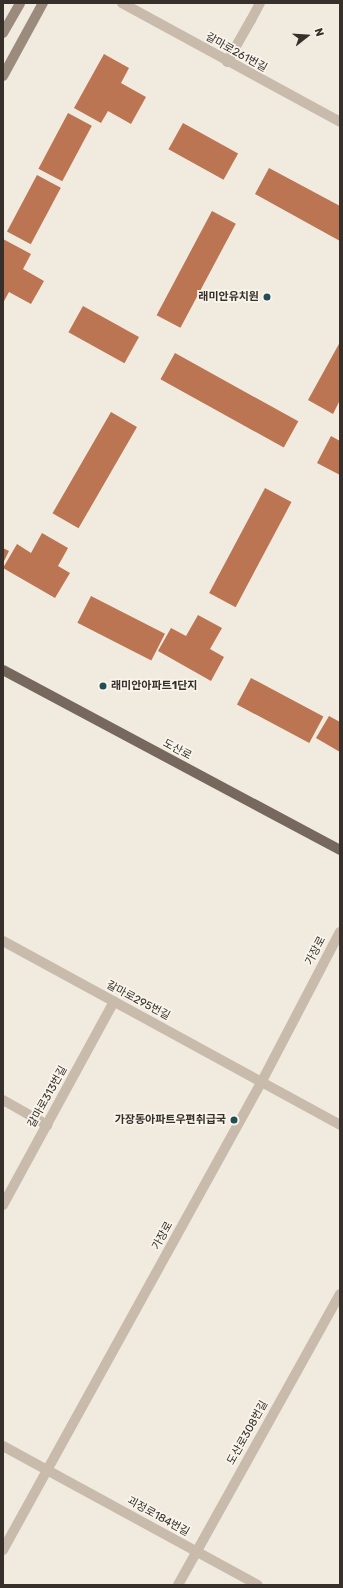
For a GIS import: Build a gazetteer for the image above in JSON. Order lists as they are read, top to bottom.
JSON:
{
  "streets": {
    "main road": ["도산로"],
    "street": [
      "갈마로261번길",
      "가장로",
      "갈마로295번길",
      "갈마로313번길",
      "도산로308번길",
      "괴정로184번길"
    ]
  },
  "crossings": [
    ["가장로", "갈마로295번길"],
    ["가장로", "괴정로184번길"],
    ["갈마로295번길", "갈마로313번길"],
    ["도산로308번길", "괴정로184번길"]
  ],
  "places": ["래미안유치원", "래미안아파트1단지", "가장동아파트우편취급국"],
  "north": "right"
}
